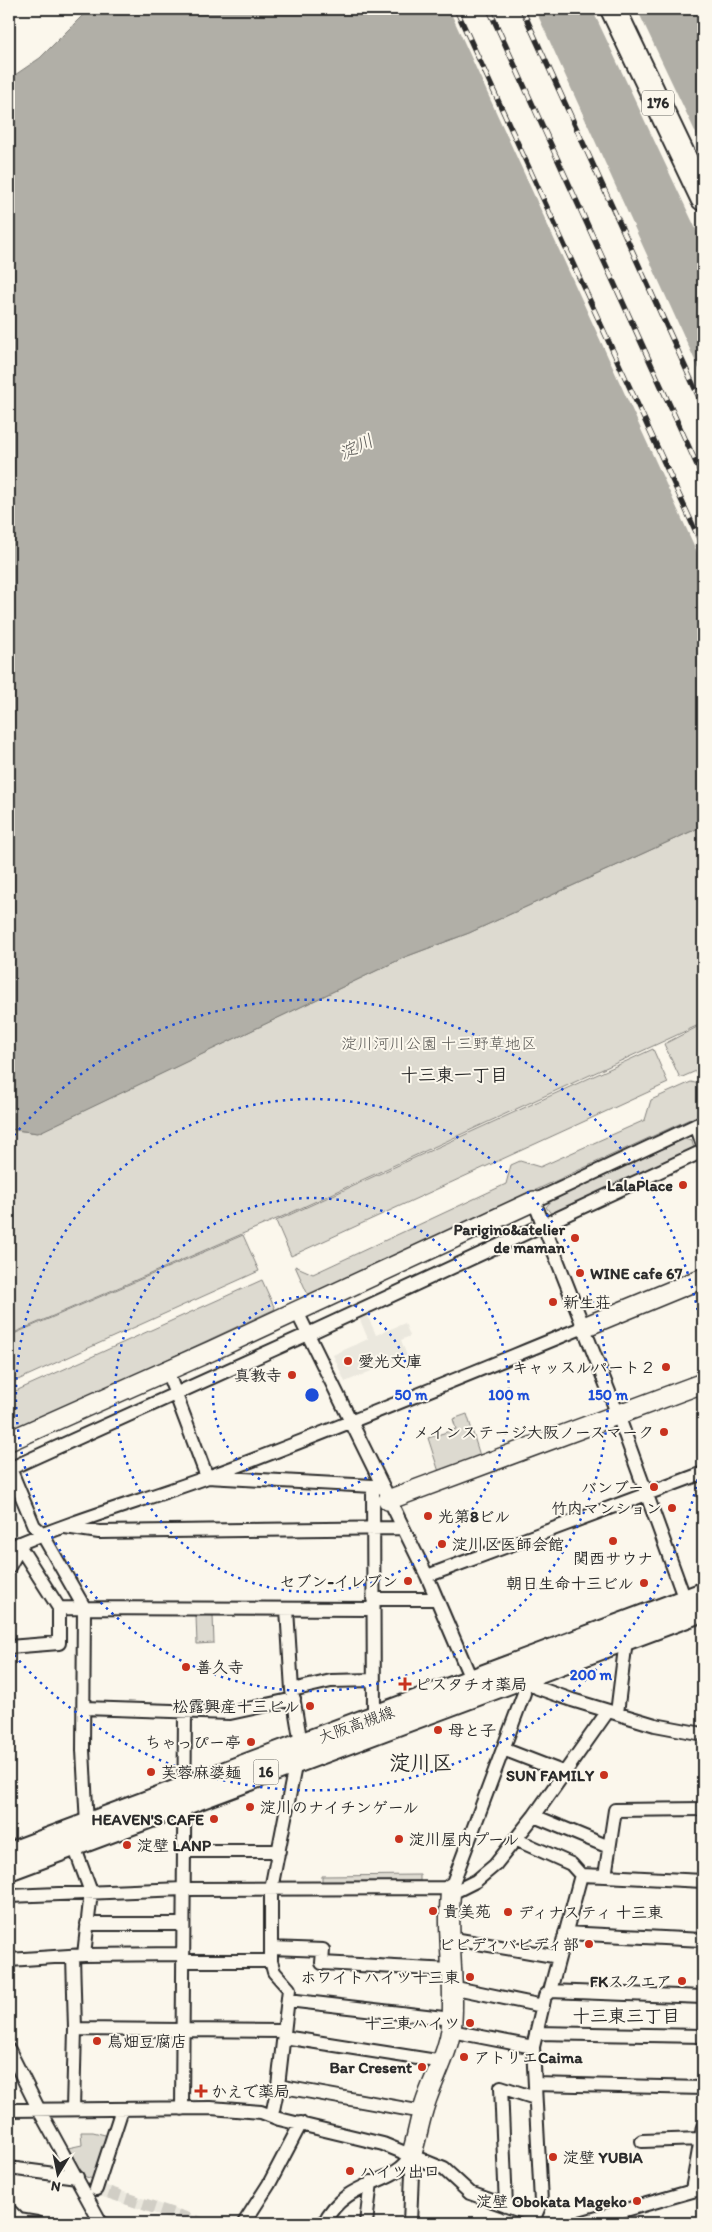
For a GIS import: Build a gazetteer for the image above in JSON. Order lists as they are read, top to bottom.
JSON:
{
  "streets": {
    "highway": ["176"],
    "main road": ["大阪高槻線", "16"]
  },
  "districts": ["十三東一丁目", "淀川区", "十三東三丁目"],
  "water": ["淀川"],
  "parks": ["淀川河川公園 十三野草地区"],
  "places": {
    "other": [
      "LalaPlace",
      "Parigino&atelier de maman",
      "WINE cafe 67",
      "新生荘",
      "愛光文庫",
      "キャッスルパート２",
      "真教寺",
      "メインステージ大阪ノースマーク",
      "バンブー",
      "竹内マンション",
      "光第8ビル",
      "関西サウナ",
      "淀川区医師会館",
      "セブン-イレブン",
      "朝日生命十三ビル",
      "善久寺",
      "松露興産十三ビル",
      "母と子",
      "ちゃっぴー亭",
      "芙蓉麻婆麺",
      "SUN FAMILY",
      "淀川のナイチンゲール",
      "HEAVEN'S CAFE",
      "淀川屋内プール",
      "淀壁 LANP",
      "貴美苑",
      "ディナスティ 十三東",
      "ビビディバビディ部",
      "ホワイトハイツ十三東",
      "FKスクエア",
      "十三東ハイツ",
      "鳥畑豆腐店",
      "アトリエCaima",
      "Bar Cresent",
      "淀壁 YUBIA",
      "ハイツ出口",
      "淀壁 Obokata Mageko"
    ],
    "health": ["ピスタチオ薬局", "かえで薬局"]
  },
  "north": "bottom",
  "rings": [
    "50 m",
    "100 m",
    "150 m",
    "200 m"
  ]
}
